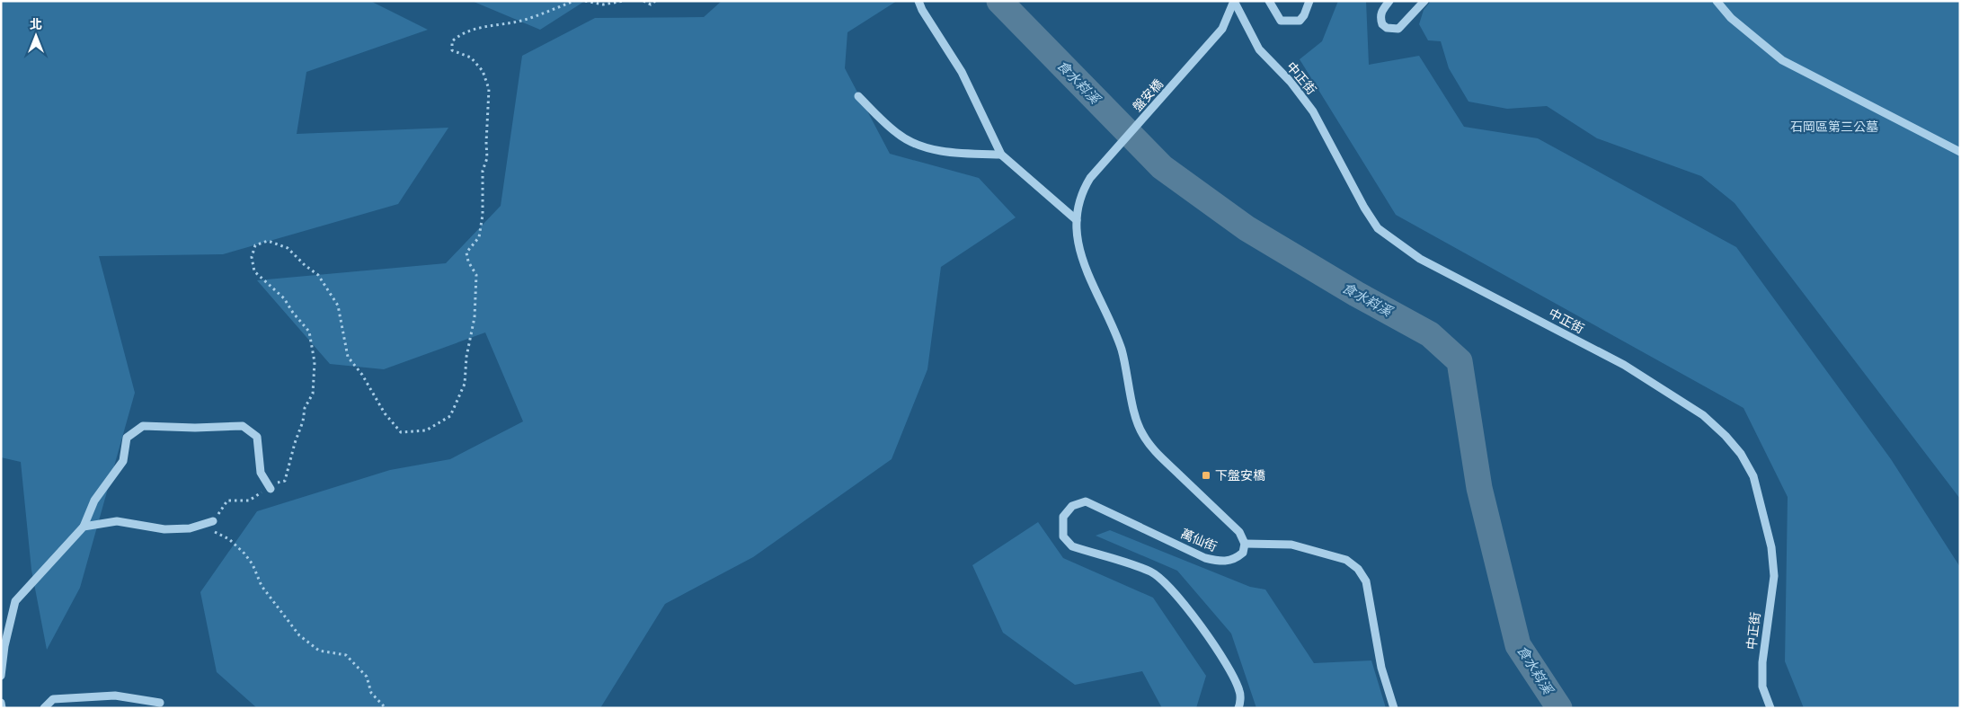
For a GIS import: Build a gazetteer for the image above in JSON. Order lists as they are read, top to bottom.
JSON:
{
  "streets": {
    "street": ["中正街", "盤安橋", "萬仙街"]
  },
  "crossings": [
    ["中正街", "盤安橋"]
  ],
  "water": ["食水嵙溪"],
  "parks": ["石岡區第三公墓"],
  "places": {
    "transit": ["下盤安橋"]
  },
  "north": "top"
}
